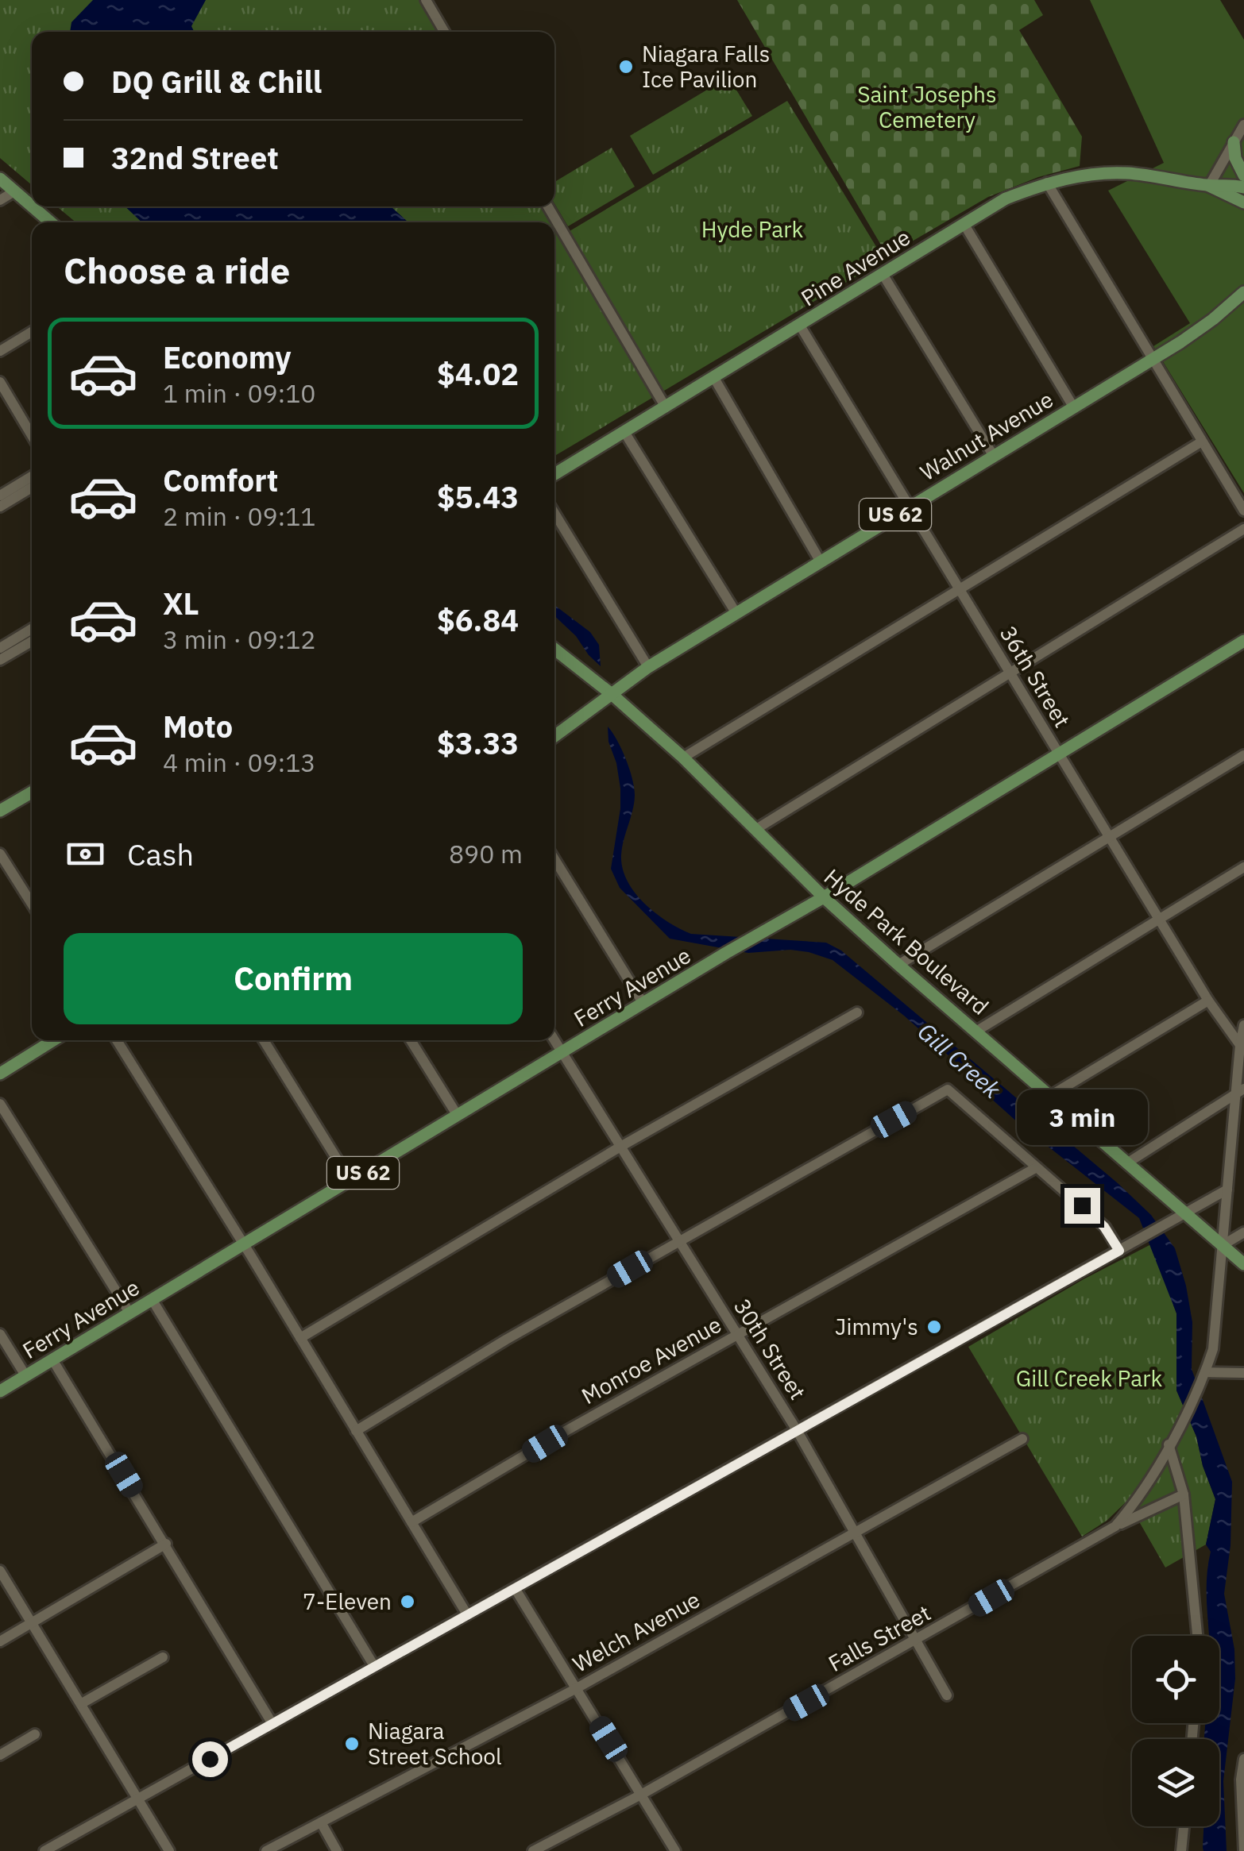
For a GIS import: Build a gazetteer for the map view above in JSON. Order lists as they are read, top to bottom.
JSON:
{
  "streets": {
    "main road": [
      "Pine Avenue",
      "Walnut Avenue",
      "US 62",
      "Hyde Park Boulevard",
      "Ferry Avenue"
    ],
    "street": [
      "36th Street",
      "30th Street",
      "Monroe Avenue",
      "Welch Avenue",
      "Falls Street"
    ]
  },
  "crossings": [
    ["Pine Avenue", "36th Street"],
    ["Walnut Avenue", "36th Street"],
    ["Walnut Avenue", "Hyde Park Boulevard"],
    ["36th Street", "Ferry Avenue"],
    ["36th Street", "Falls Street"],
    ["Hyde Park Boulevard", "Ferry Avenue"],
    ["Hyde Park Boulevard", "Falls Street"],
    ["Ferry Avenue", "30th Street"],
    ["30th Street", "Monroe Avenue"],
    ["30th Street", "Welch Avenue"],
    ["30th Street", "Falls Street"]
  ],
  "water": ["Gill Creek"],
  "parks": ["Saint Josephs Cemetery", "Hyde Park", "Gill Creek Park"],
  "places": [
    "Niagara Falls Ice Pavilion",
    "Jimmy's",
    "7-Eleven",
    "Niagara Street School"
  ],
  "page": {
    "banner": ["DQ Grill & Chill", "32nd Street"],
    "heading": "Choose a ride",
    "list": [
      {
        "name": "Economy",
        "note": "1 min · 09:10",
        "value": "$4.02"
      },
      {
        "name": "Comfort",
        "note": "2 min · 09:11",
        "value": "$5.43"
      },
      {
        "name": "XL",
        "note": "3 min · 09:12",
        "value": "$6.84"
      },
      {
        "name": "Moto",
        "note": "4 min · 09:13",
        "value": "$3.33"
      }
    ],
    "pay": ["Cash", "890 m"],
    "buttons": "Confirm",
    "bubble": "3 min"
  }
}
